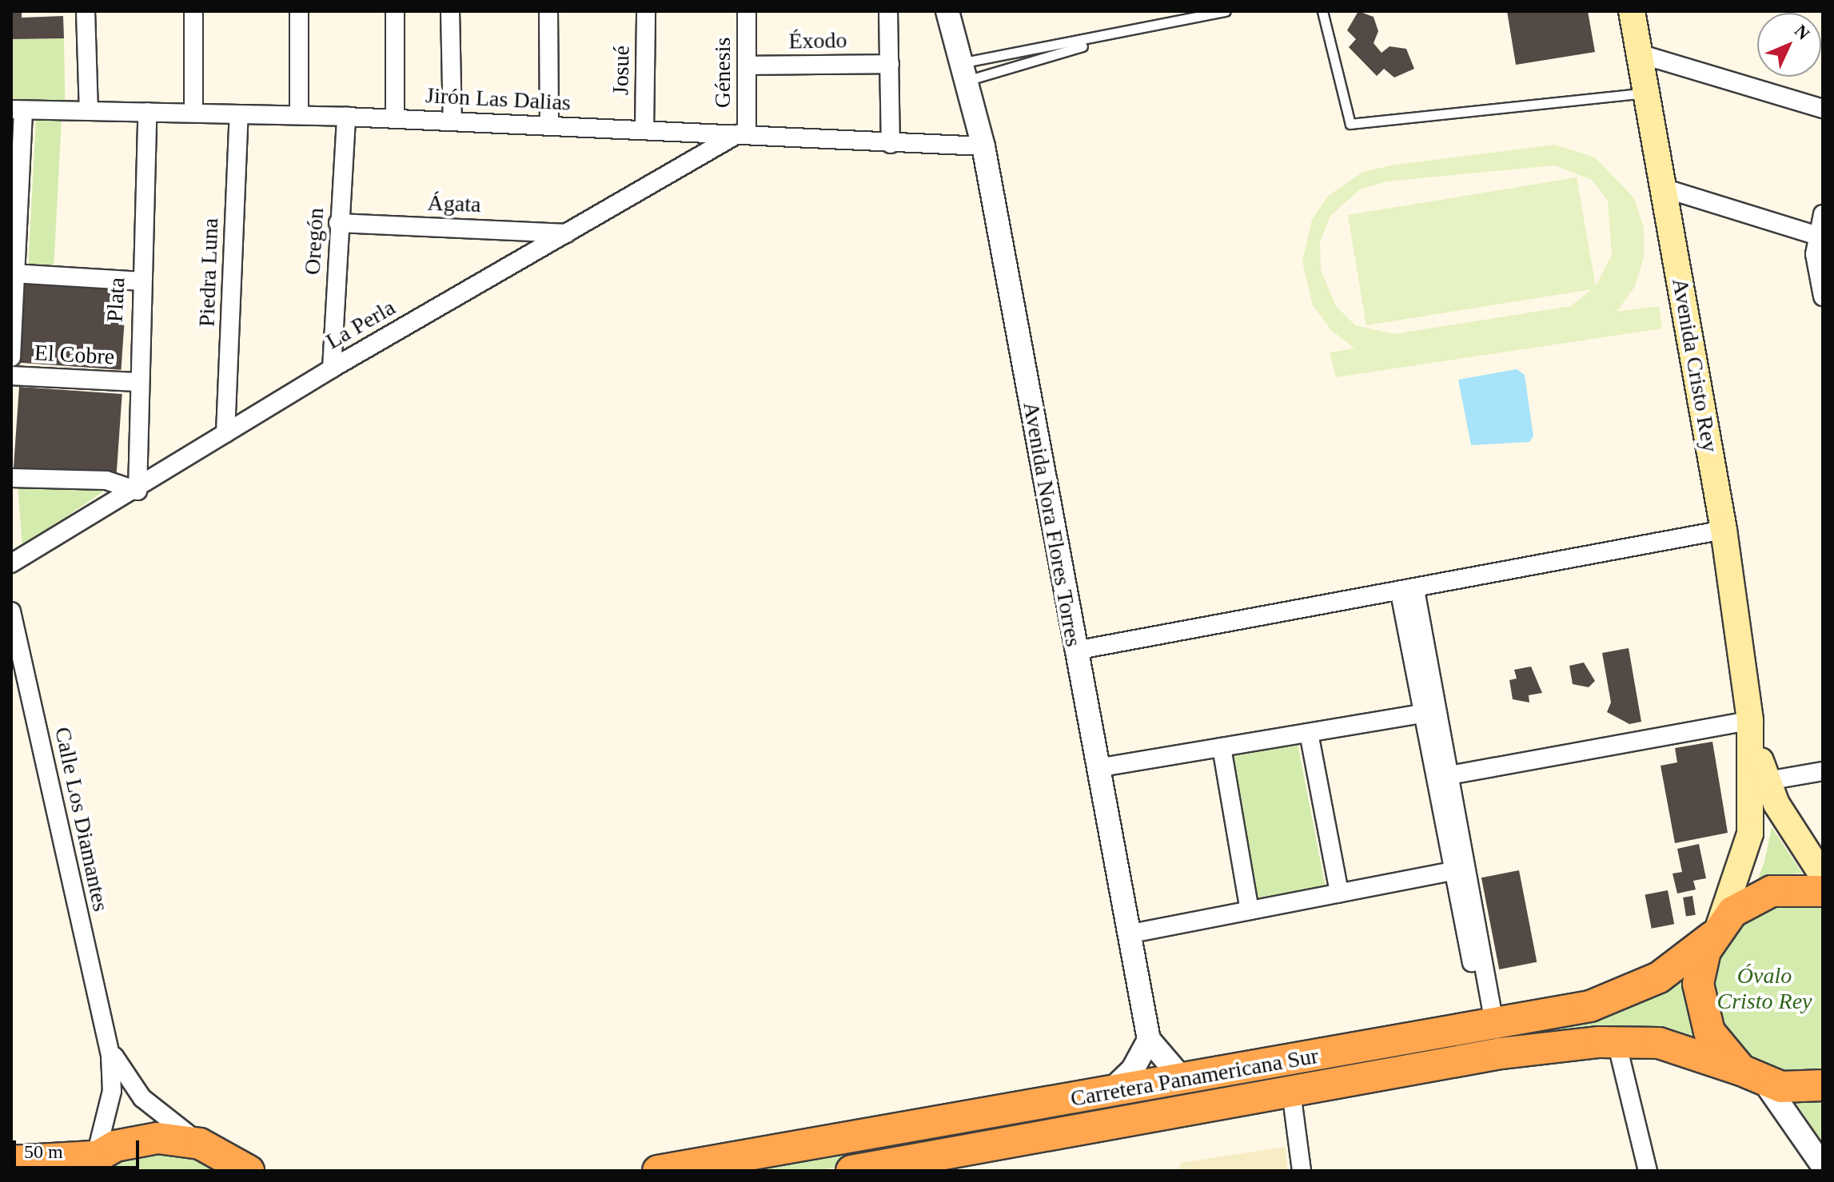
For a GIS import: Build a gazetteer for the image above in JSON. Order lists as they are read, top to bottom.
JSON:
{
  "streets": {
    "highway": ["Carretera Panamericana Sur"],
    "main road": ["Avenida Cristo Rey"],
    "street": [
      "Éxodo",
      "Josué",
      "Génesis",
      "Jirón Las Dalias",
      "Ágata",
      "Oregón",
      "Piedra Luna",
      "Plata",
      "La Perla",
      "El Cobre",
      "Avenida Nora Flores Torres",
      "Calle Los Diamantes"
    ]
  },
  "crossings": [
    ["Éxodo", "Génesis"],
    ["Josué", "Jirón Las Dalias"],
    ["Génesis", "Jirón Las Dalias"],
    ["Génesis", "La Perla"],
    ["Jirón Las Dalias", "Oregón"],
    ["Jirón Las Dalias", "Piedra Luna"],
    ["Jirón Las Dalias", "Plata"],
    ["Jirón Las Dalias", "La Perla"],
    ["Jirón Las Dalias", "Avenida Nora Flores Torres"],
    ["Ágata", "Oregón"],
    ["Ágata", "La Perla"],
    ["Oregón", "La Perla"],
    ["Piedra Luna", "La Perla"],
    ["Plata", "La Perla"],
    ["Plata", "El Cobre"],
    ["Avenida Cristo Rey", "Carretera Panamericana Sur"],
    ["Avenida Nora Flores Torres", "Carretera Panamericana Sur"]
  ],
  "parks": ["Óvalo Cristo Rey"],
  "scale_bar": "50 m",
  "north": "top right"
}
